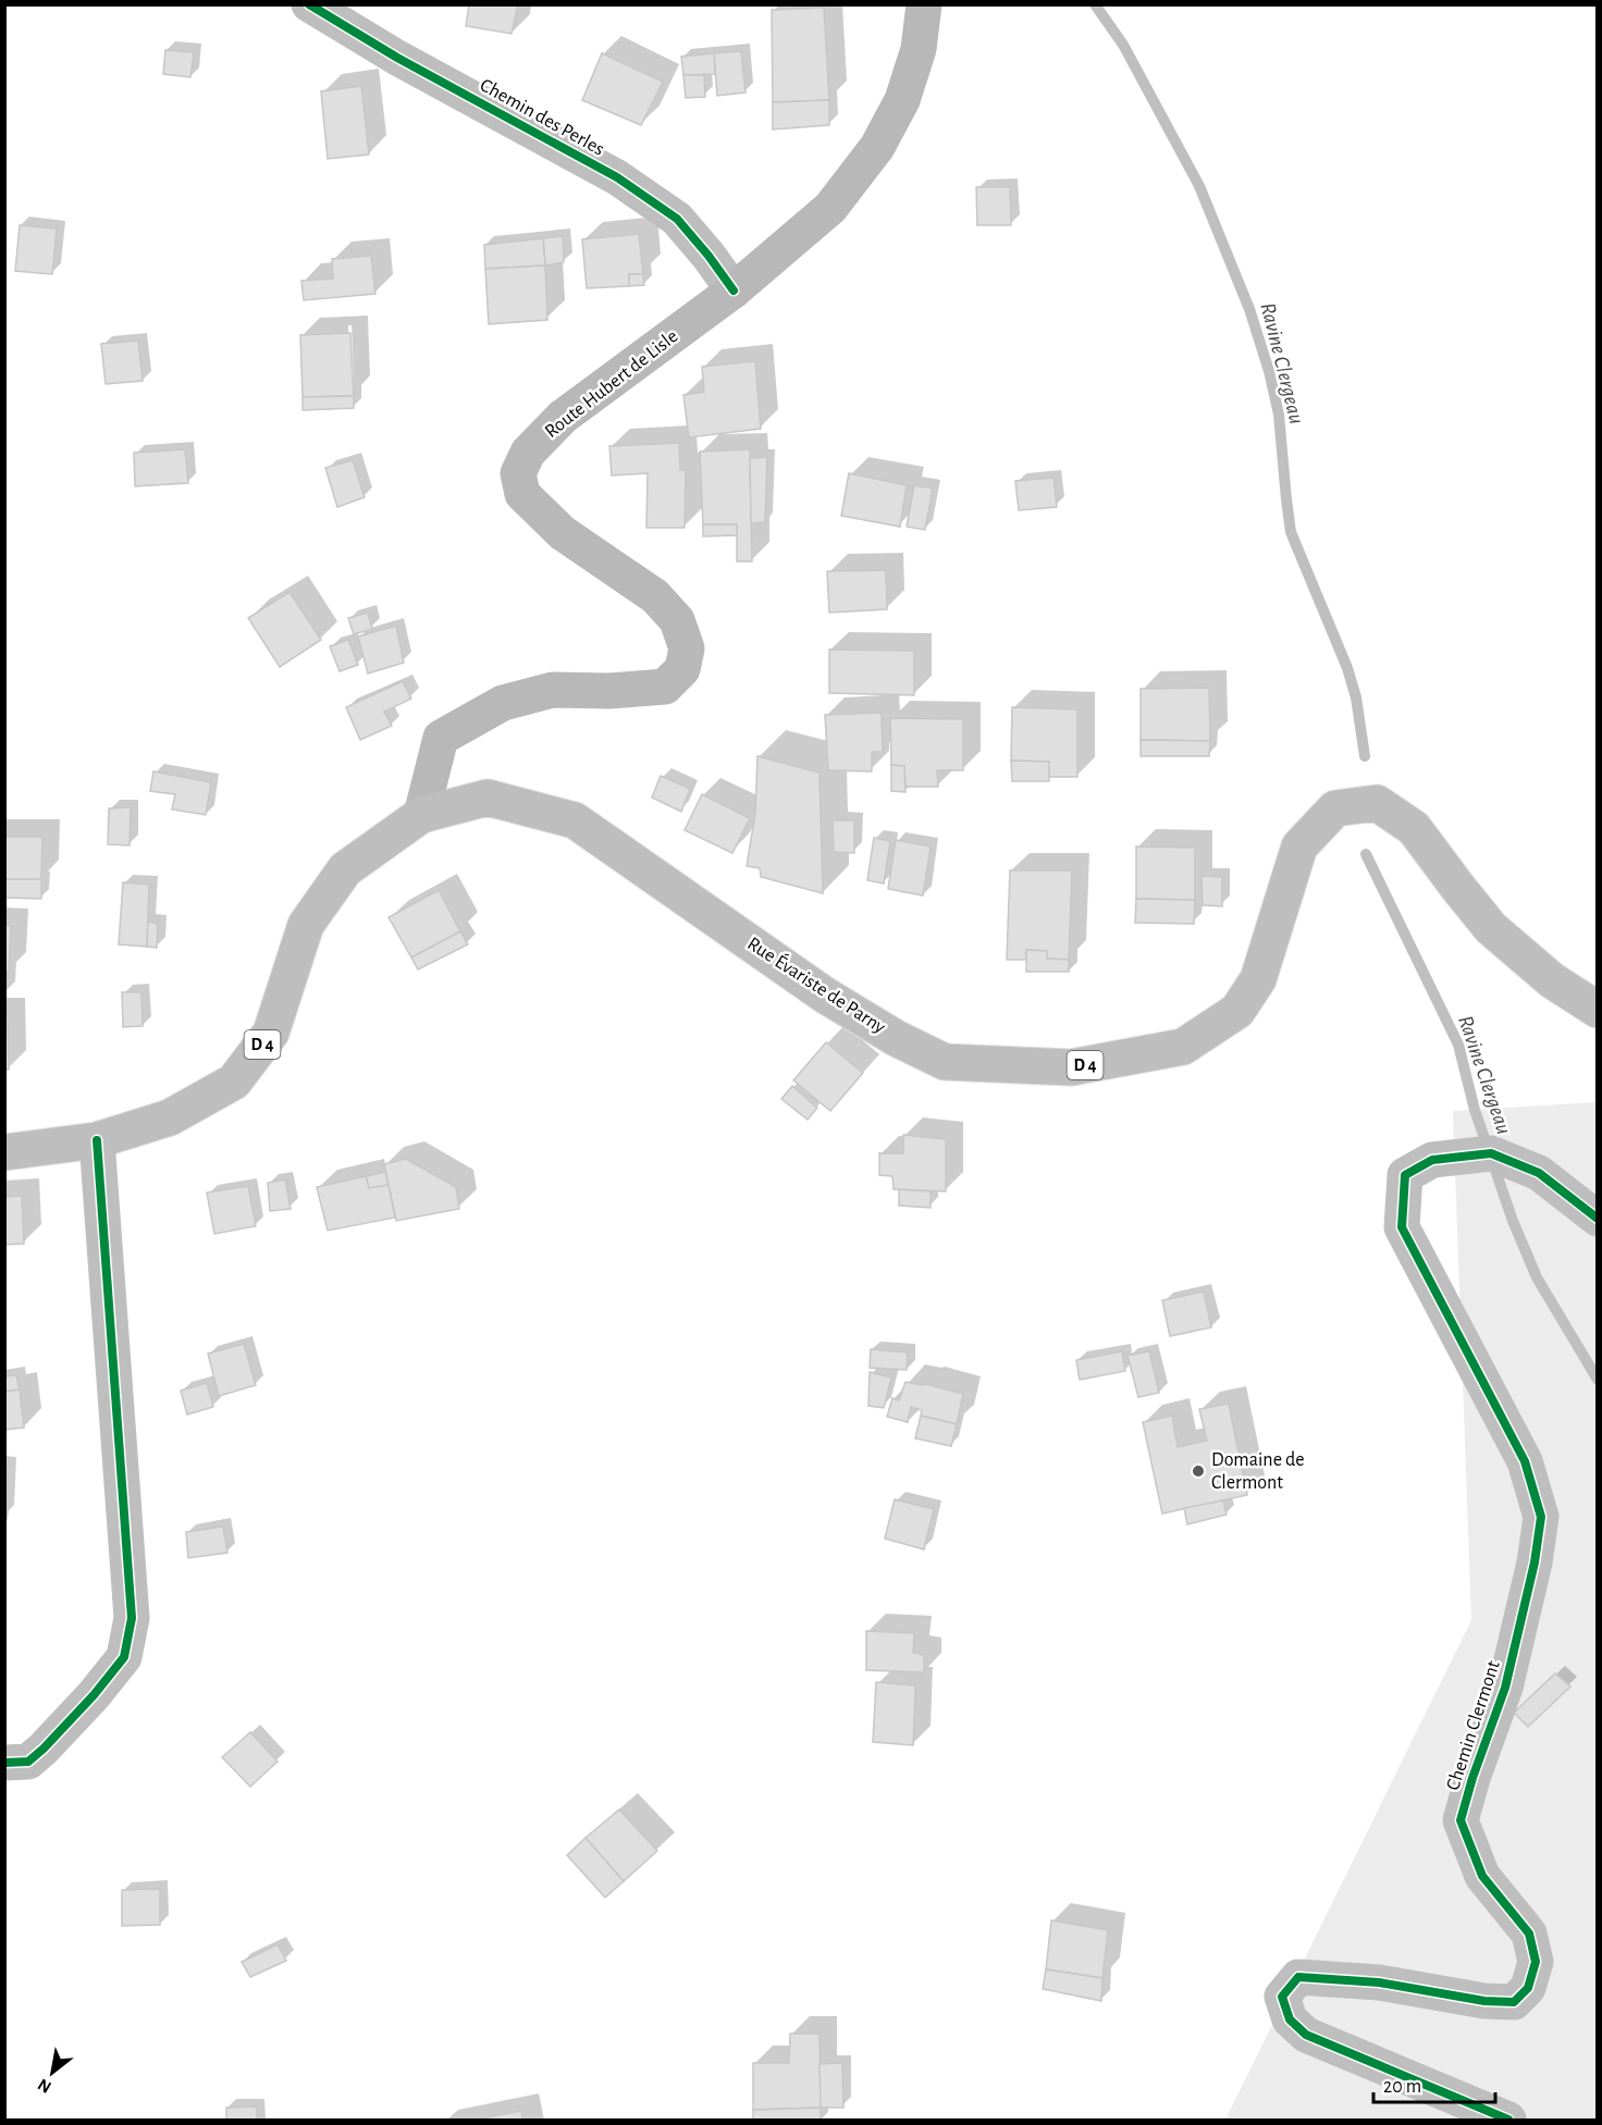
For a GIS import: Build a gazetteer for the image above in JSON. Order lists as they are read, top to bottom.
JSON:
{
  "streets": {
    "main road": ["Route Hubert de Lisle"],
    "street": [
      "Chemin des Perles",
      "Rue Évariste de Parny",
      "D 4",
      "Chemin Clermont"
    ]
  },
  "crossings": [
    ["Chemin des Perles", "Route Hubert de Lisle"],
    ["Route Hubert de Lisle", "Rue Évariste de Parny"]
  ],
  "water": ["Ravine Clergeau"],
  "places": ["Domaine de Clermont"],
  "scale_bar": "20 m",
  "north": "bottom left"
}
